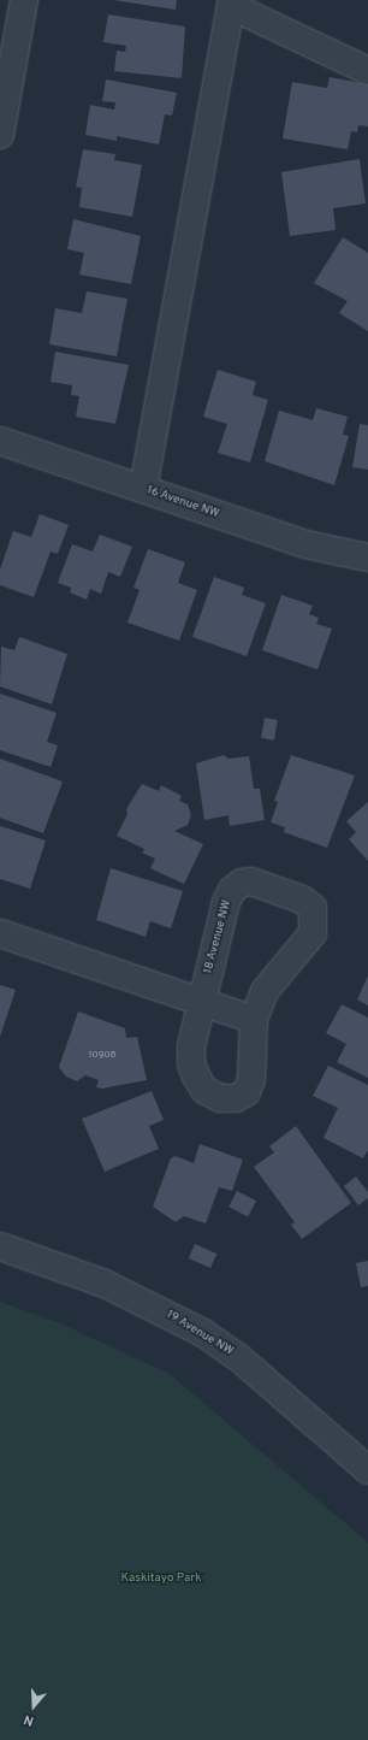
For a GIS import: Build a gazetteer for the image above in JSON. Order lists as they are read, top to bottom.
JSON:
{
  "streets": {
    "street": ["16 Avenue NW", "18 Avenue NW", "19 Avenue NW"]
  },
  "parks": ["Kaskitayo Park"],
  "house_numbers": ["10908"],
  "north": "bottom"
}
